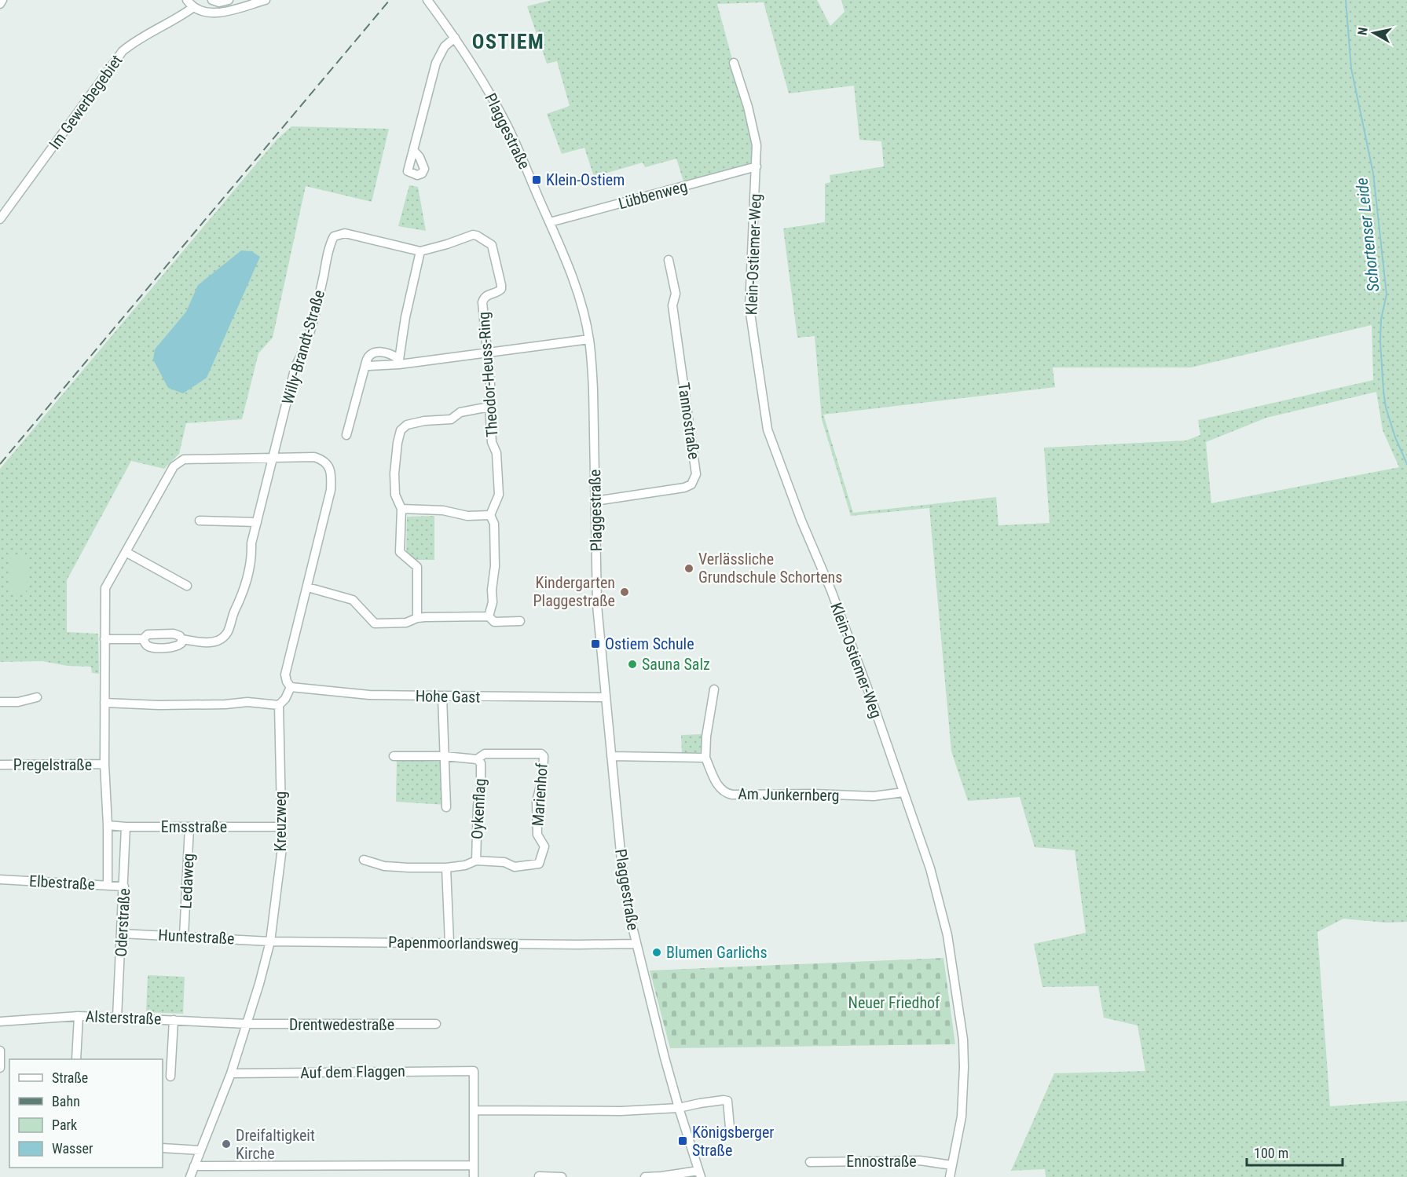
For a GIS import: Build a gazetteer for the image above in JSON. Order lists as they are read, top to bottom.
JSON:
{
  "streets": {
    "street": [
      "Im Gewerbegebiet",
      "Plaggestraße",
      "Lübbenweg",
      "Klein-Ostiemer-Weg",
      "Willy-Brandt-Straße",
      "Theodor-Heuss-Ring",
      "Tannostraße",
      "Hohe Gast",
      "Pregelstraße",
      "Marienhof",
      "Am Junkernberg",
      "Oykenflag",
      "Kreuzweg",
      "Emsstraße",
      "Ledaweg",
      "Elbestraße",
      "Oderstraße",
      "Huntestraße",
      "Papenmoorlandsweg",
      "Alsterstraße",
      "Drentwedestraße",
      "Auf dem Flaggen",
      "Ennostraße"
    ]
  },
  "crossings": [
    ["Plaggestraße", "Lübbenweg"],
    ["Plaggestraße", "Tannostraße"],
    ["Plaggestraße", "Hohe Gast"],
    ["Plaggestraße", "Papenmoorlandsweg"],
    ["Lübbenweg", "Klein-Ostiemer-Weg"],
    ["Klein-Ostiemer-Weg", "Am Junkernberg"],
    ["Klein-Ostiemer-Weg", "Ennostraße"],
    ["Willy-Brandt-Straße", "Theodor-Heuss-Ring"],
    ["Willy-Brandt-Straße", "Oderstraße"],
    ["Pregelstraße", "Oderstraße"],
    ["Marienhof", "Oykenflag"],
    ["Kreuzweg", "Emsstraße"],
    ["Kreuzweg", "Huntestraße"],
    ["Kreuzweg", "Papenmoorlandsweg"],
    ["Kreuzweg", "Alsterstraße"],
    ["Kreuzweg", "Drentwedestraße"],
    ["Kreuzweg", "Auf dem Flaggen"],
    ["Emsstraße", "Ledaweg"],
    ["Emsstraße", "Oderstraße"],
    ["Ledaweg", "Huntestraße"],
    ["Elbestraße", "Oderstraße"],
    ["Oderstraße", "Huntestraße"],
    ["Oderstraße", "Alsterstraße"],
    ["Huntestraße", "Papenmoorlandsweg"],
    ["Alsterstraße", "Drentwedestraße"]
  ],
  "districts": ["OSTIEM"],
  "water": ["Schortenser Leide"],
  "parks": ["Neuer Friedhof"],
  "places": {
    "transit": ["Klein-Ostiem", "Ostiem Schule", "Königsberger Straße"],
    "other": [
      "Verlässliche Grundschule Schortens",
      "Kindergarten Plaggestraße",
      "Sauna Salz",
      "Blumen Garlichs",
      "Dreifaltigkeit Kirche"
    ]
  },
  "legend": [
    "Straße",
    "Bahn",
    "Park",
    "Wasser"
  ],
  "scale_bar": "100 m",
  "north": "left"
}
